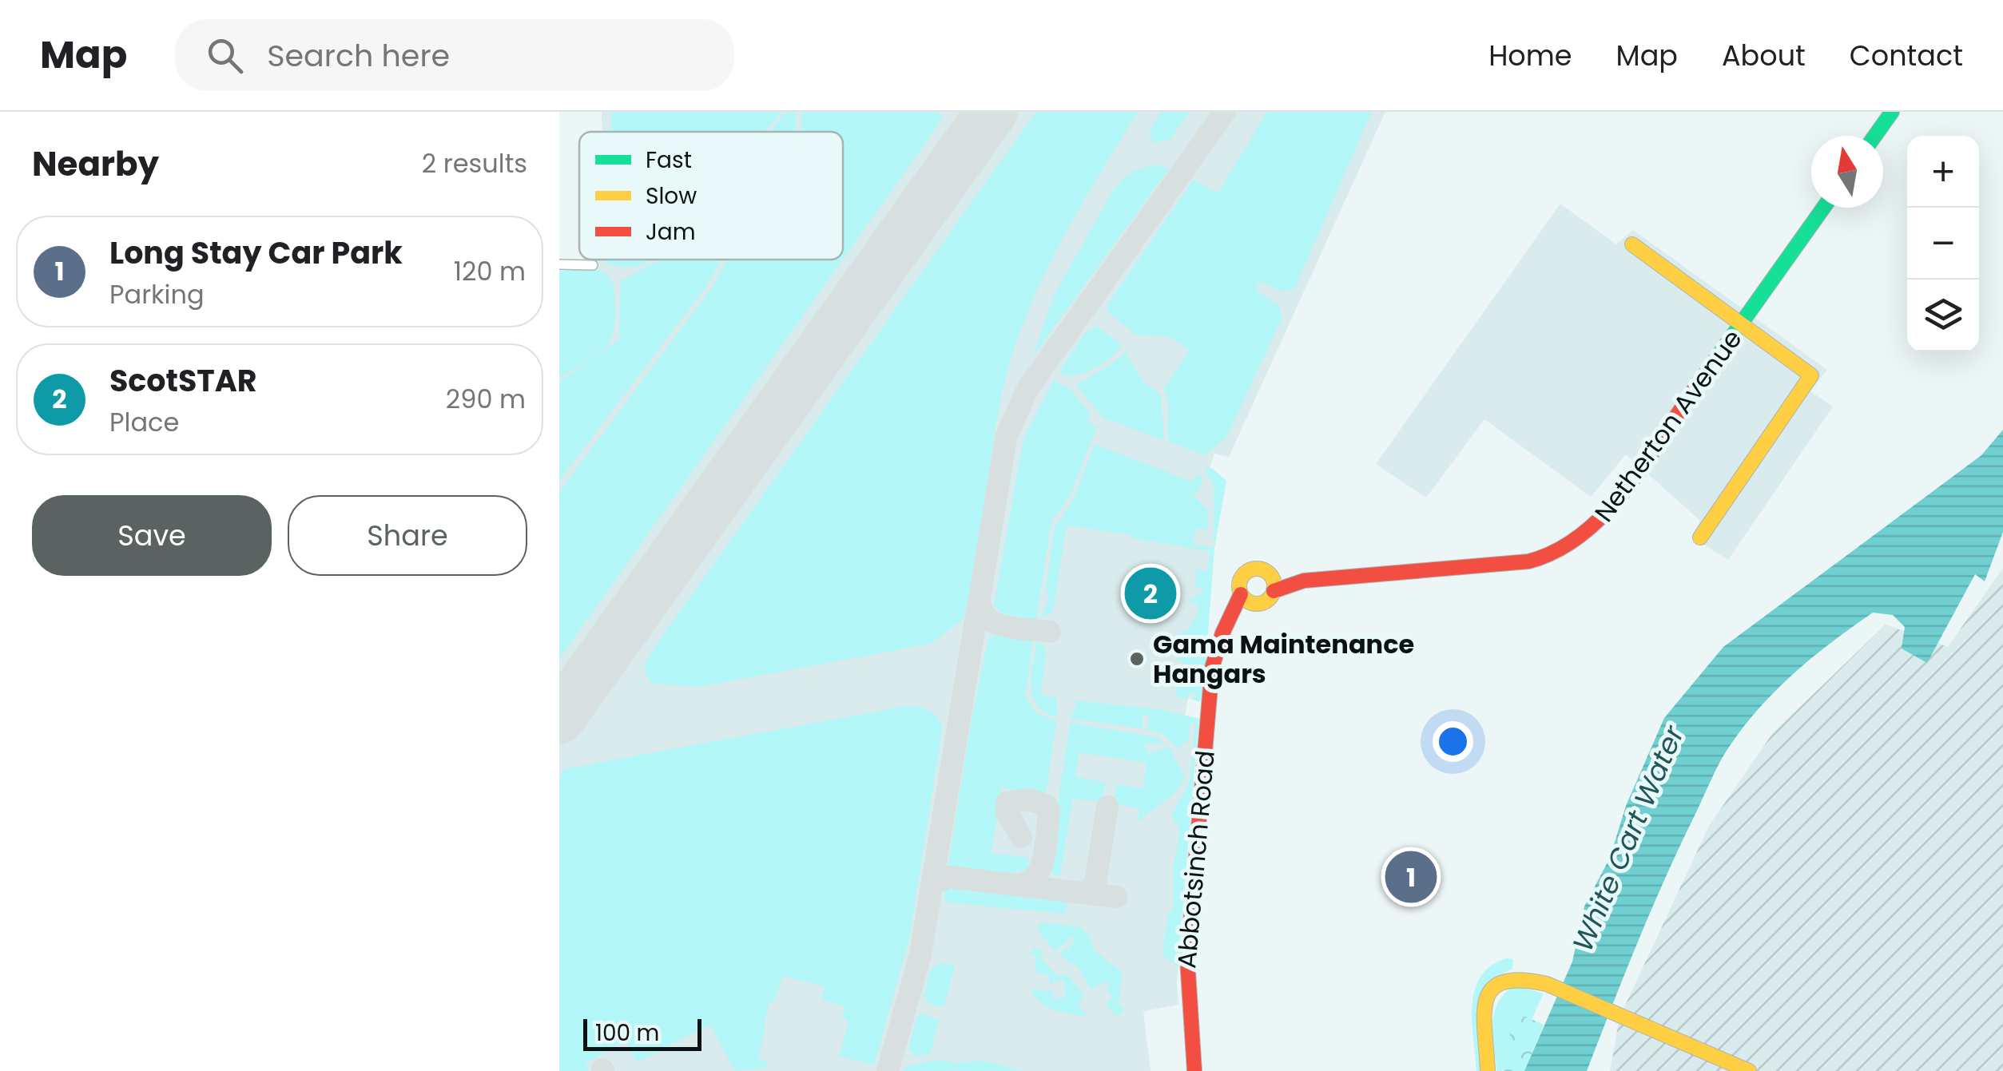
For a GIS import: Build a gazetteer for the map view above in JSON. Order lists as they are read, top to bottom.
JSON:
{
  "streets": {
    "street": ["Netherton Avenue", "Abbotsinch Road"]
  },
  "crossings": [
    ["Netherton Avenue", "Abbotsinch Road"]
  ],
  "water": ["White Cart Water"],
  "places": ["Gama Maintenance Hangars"],
  "legend": ["Fast", "Slow", "Jam"],
  "scale_bar": "100 m",
  "north": "top",
  "page": {
    "header": "Map",
    "search": "Search here",
    "nav": [
      "Home",
      "Map",
      "About",
      "Contact"
    ],
    "heading": ["Nearby", "2 results"],
    "map_buttons": ["+", "−"],
    "list": [
      {
        "mark": "1",
        "name": "Long Stay Car Park",
        "note": "Parking",
        "value": "120 m"
      },
      {
        "mark": "2",
        "name": "ScotSTAR",
        "note": "Place",
        "value": "290 m"
      }
    ],
    "buttons": ["Save", "Share"],
    "pins": ["2", "1"],
    "scale": "100 m"
  }
}
